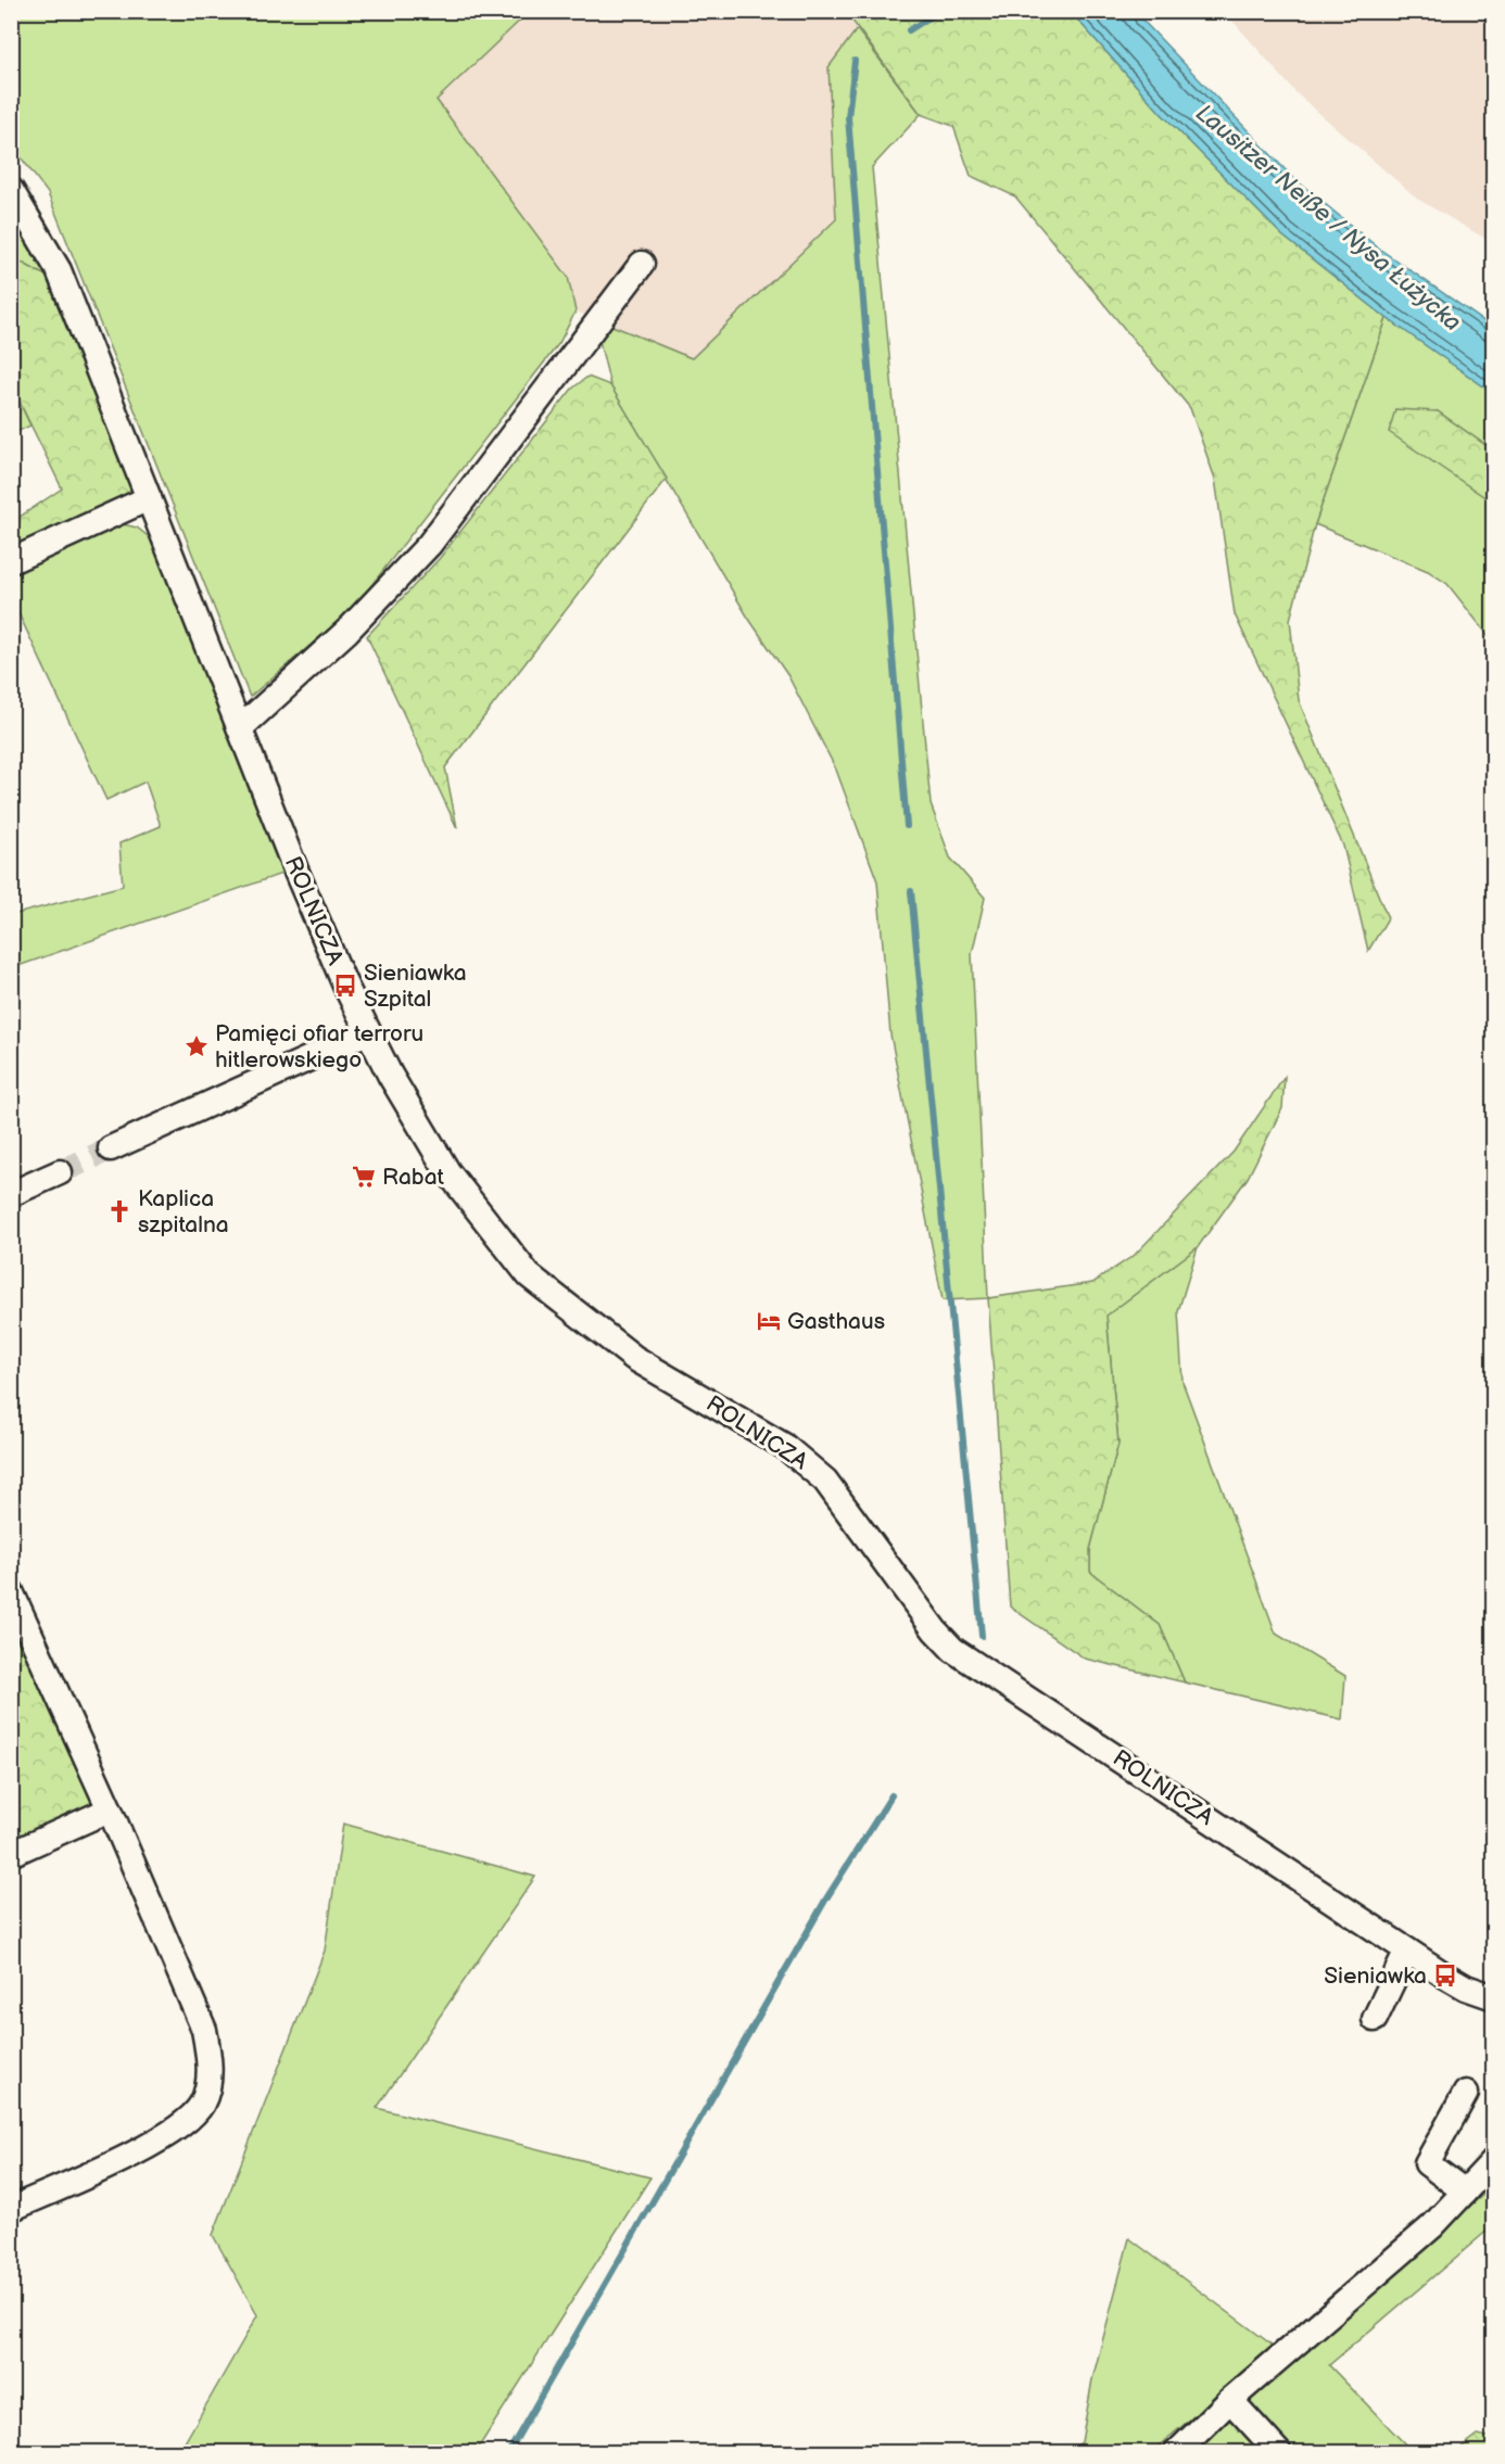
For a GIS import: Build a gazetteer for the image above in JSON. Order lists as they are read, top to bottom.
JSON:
{
  "streets": {
    "street": ["ROLNICZA"]
  },
  "water": ["Lausitzer Neiße / Nysa Łużycka"],
  "places": {
    "bus stop": ["Sieniawka Szpital", "Sieniawka"],
    "place": ["Pamięci ofiar terroru hitlerowskiego"],
    "supermarket": ["Rabat"],
    "church": ["Kaplica szpitalna"],
    "hotel": ["Gasthaus"]
  }
}
